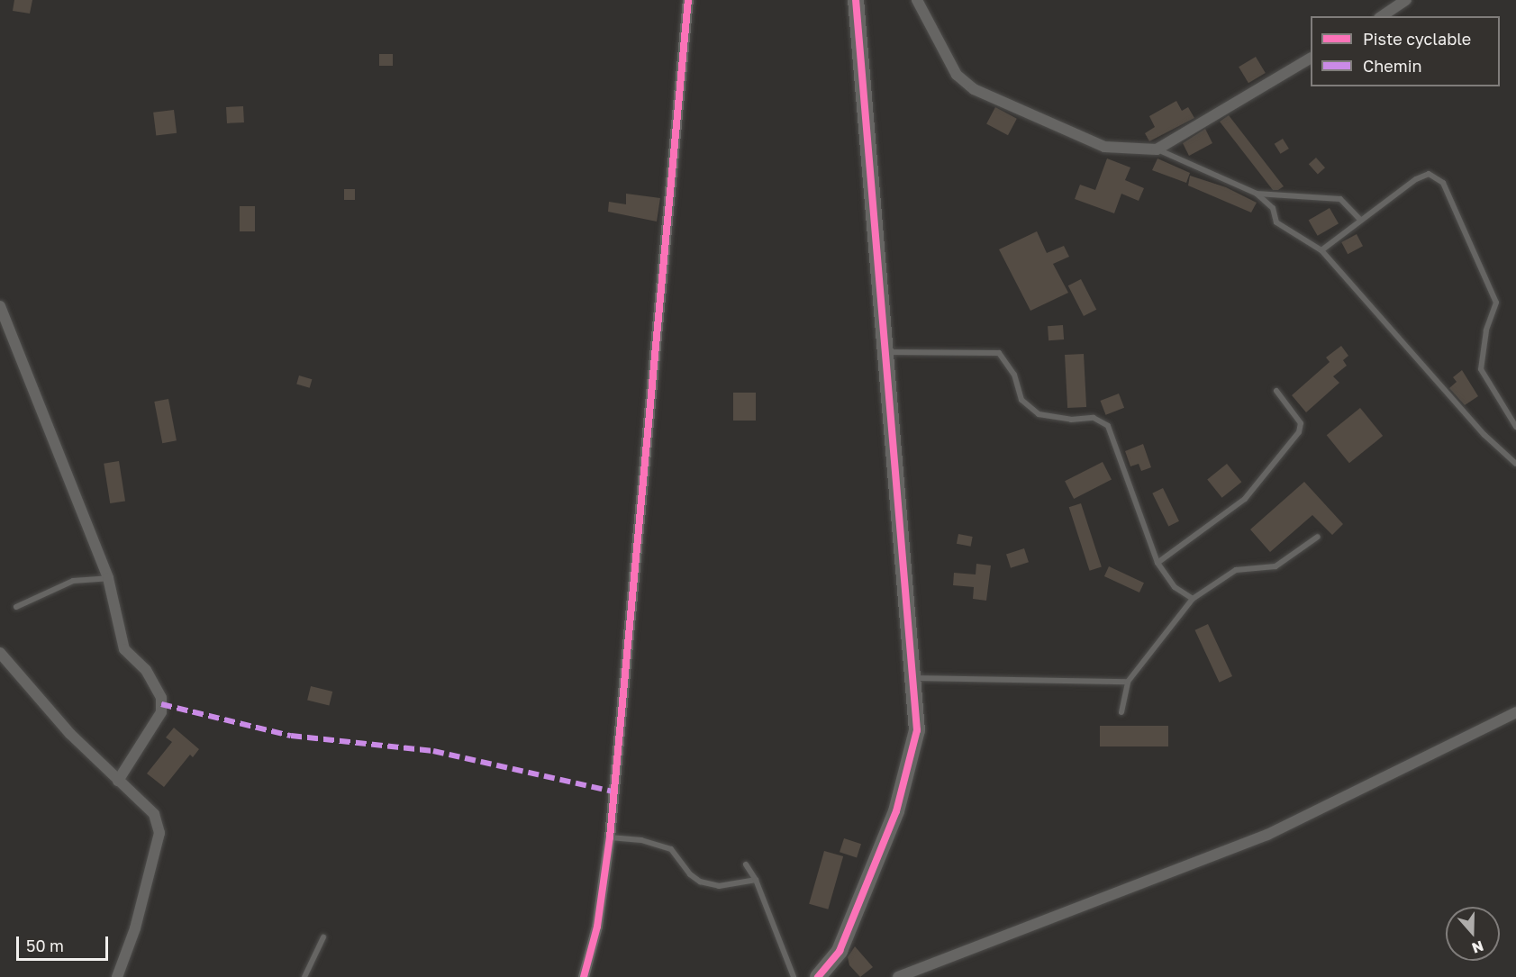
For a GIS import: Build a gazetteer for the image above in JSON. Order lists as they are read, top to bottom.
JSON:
{
  "legend": ["Piste cyclable", "Chemin"],
  "scale_bar": "50 m",
  "north": "bottom"
}
